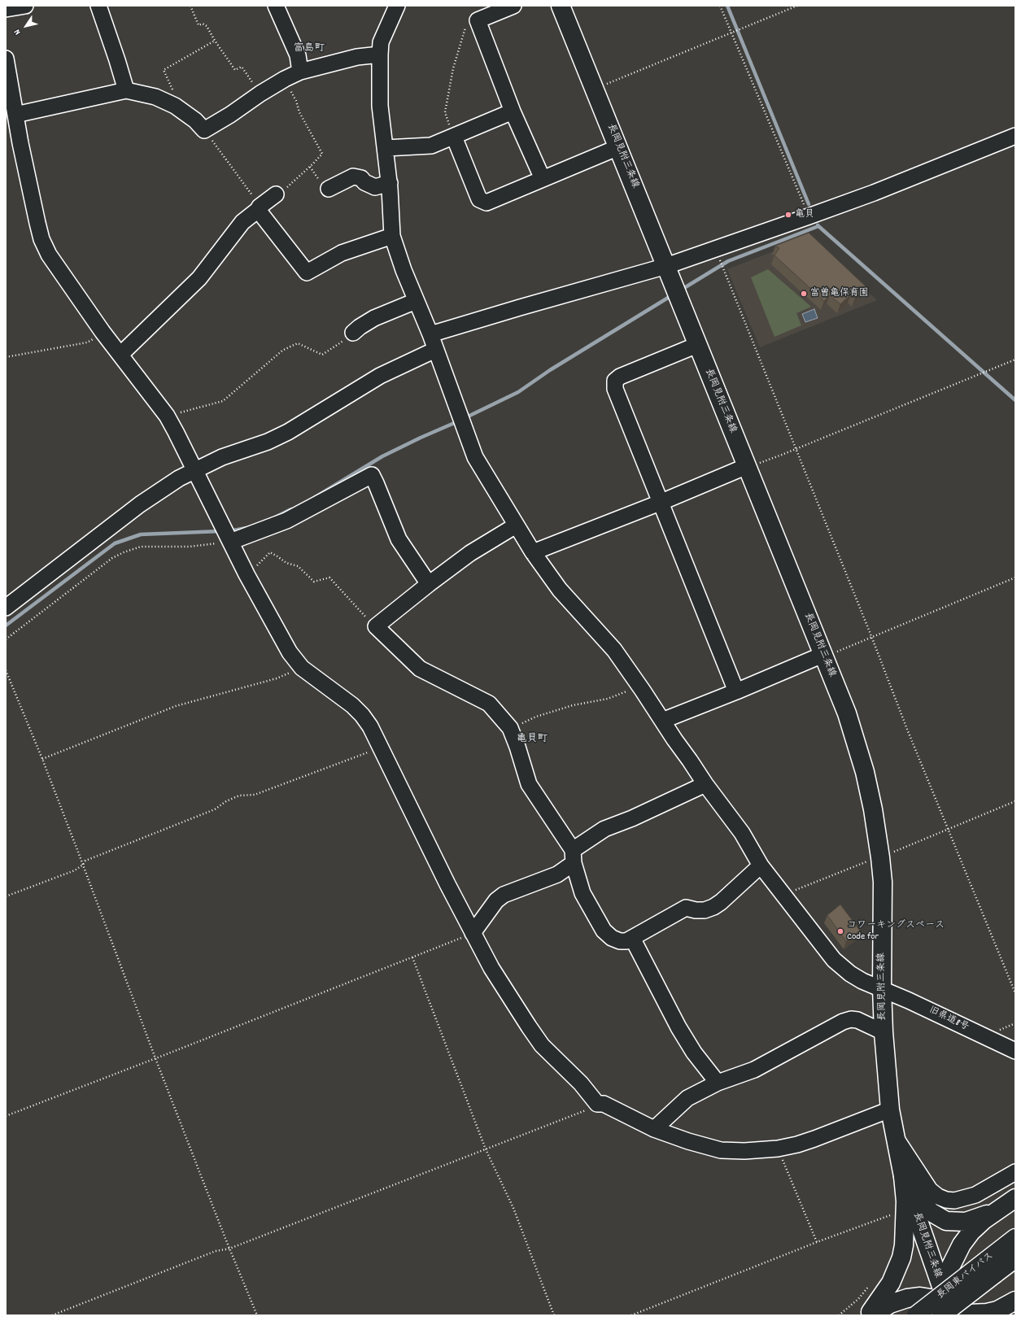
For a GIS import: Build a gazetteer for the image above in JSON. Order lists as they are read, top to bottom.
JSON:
{
  "streets": {
    "main road": ["長岡見附三条線", "長岡東バイパス"],
    "street": ["旧県道8号"]
  },
  "crossings": [
    ["長岡見附三条線", "旧県道8号"],
    ["長岡見附三条線", "長岡東バイパス"]
  ],
  "districts": ["富島町", "亀貝町"],
  "places": ["亀貝", "富曽亀保育園", "コワーキングスペース Code for"],
  "north": "bottom left"
}
